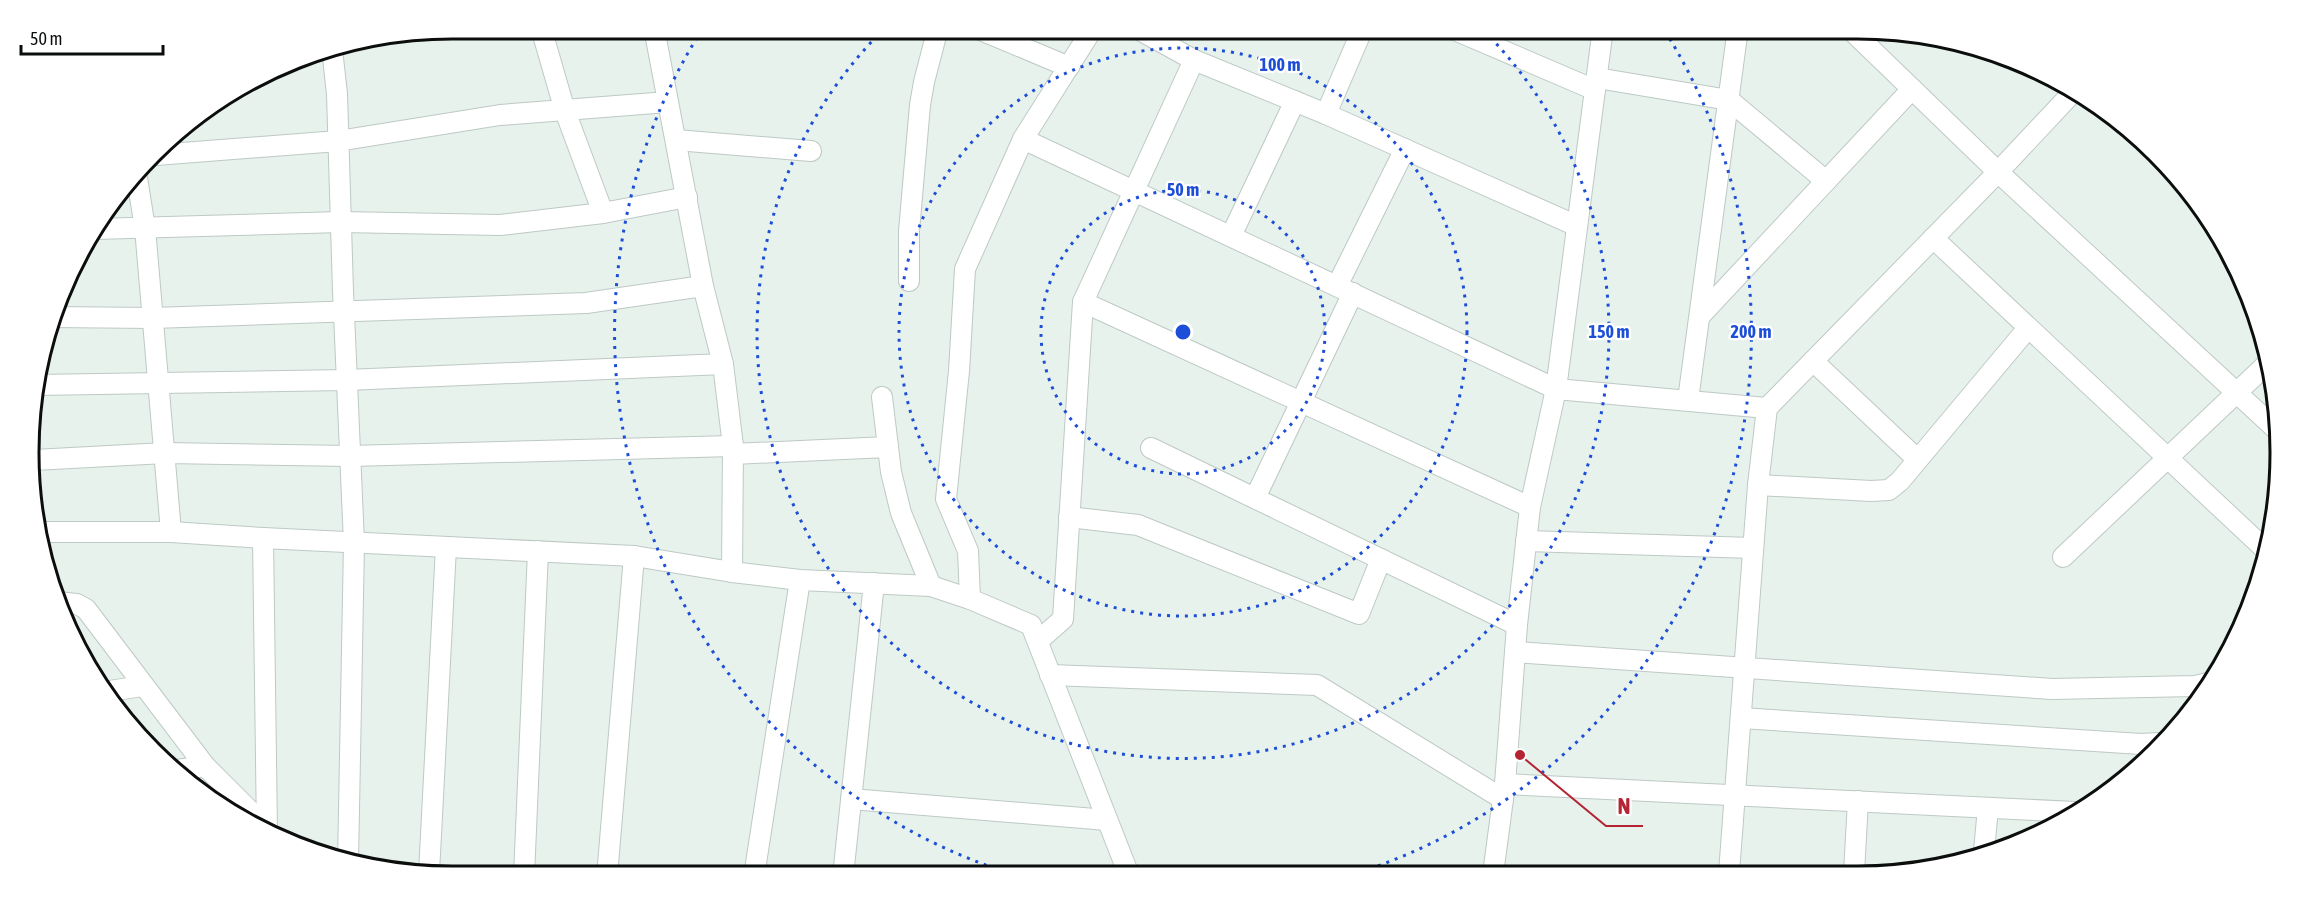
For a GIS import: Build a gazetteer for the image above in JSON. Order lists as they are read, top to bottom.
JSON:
{
  "places": ["N"],
  "scale_bar": "50 m",
  "rings": [
    "100 m",
    "50 m",
    "150 m",
    "200 m"
  ]
}
